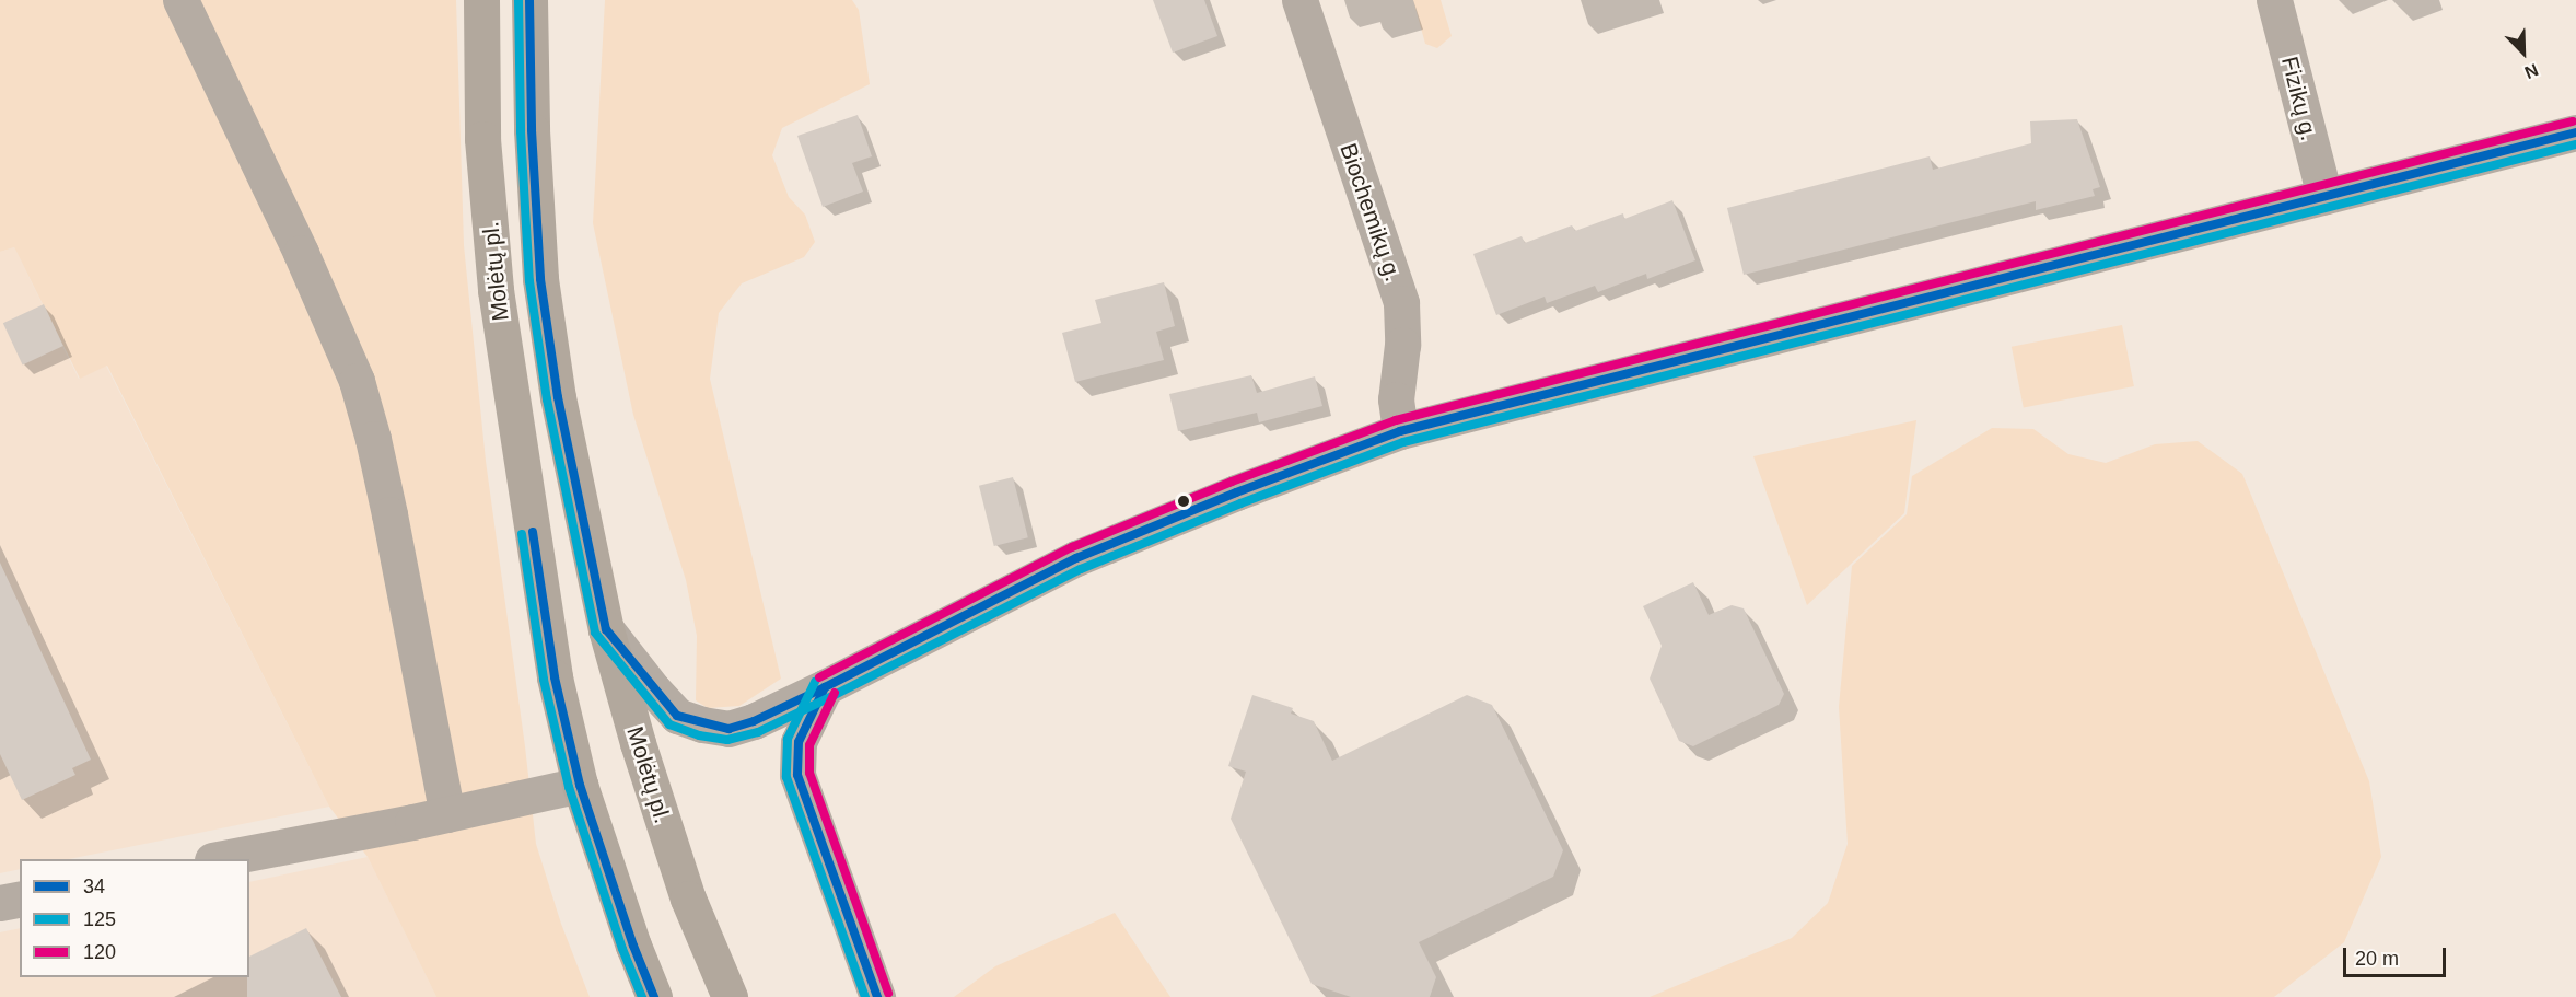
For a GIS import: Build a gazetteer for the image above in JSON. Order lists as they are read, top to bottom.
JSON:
{
  "streets": {
    "highway": ["Molėtų pl."],
    "street": ["Fizikų g.", "Biochemikų g."]
  },
  "lines": ["transit line 34", "transit line 125", "transit line 120"],
  "legend": ["34", "125", "120"],
  "scale_bar": "20 m",
  "north": "bottom right"
}
